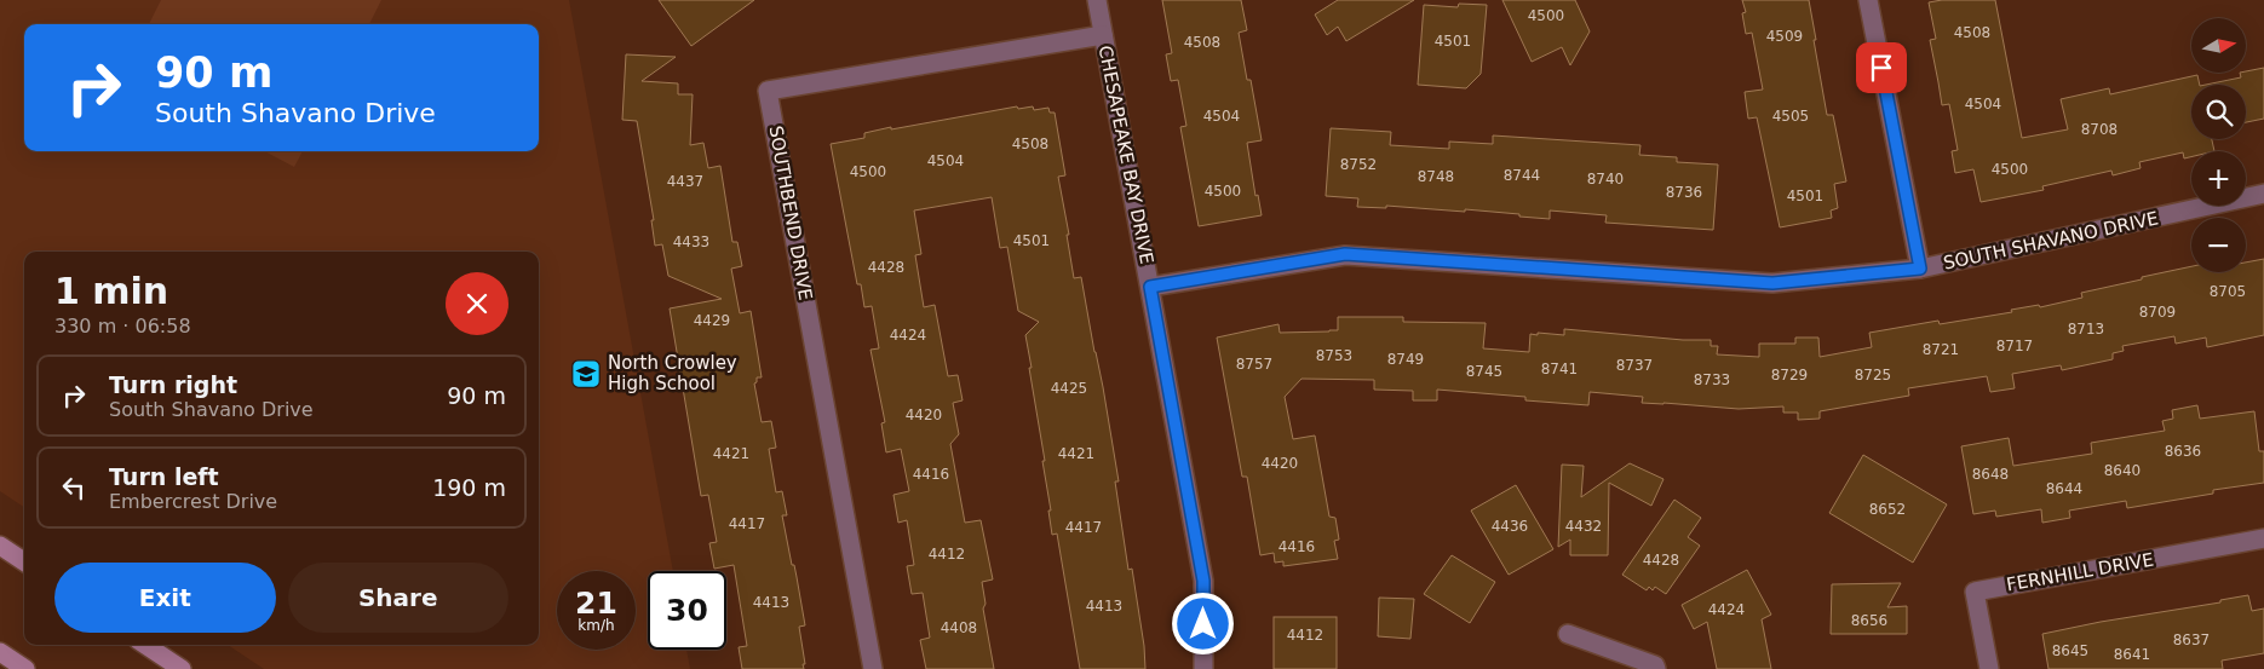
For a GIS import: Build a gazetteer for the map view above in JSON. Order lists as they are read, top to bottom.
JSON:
{
  "streets": {
    "street": [
      "CHESAPEAKE BAY DRIVE",
      "SOUTHBEND DRIVE",
      "SOUTH SHAVANO DRIVE",
      "FERNHILL DRIVE"
    ]
  },
  "crossings": [
    ["CHESAPEAKE BAY DRIVE", "SOUTHBEND DRIVE"],
    ["CHESAPEAKE BAY DRIVE", "SOUTH SHAVANO DRIVE"]
  ],
  "places": {
    "school or university": ["North Crowley High School"]
  },
  "house_numbers": [
    "4500",
    "4508",
    "4509",
    "4501",
    "4508",
    "4504",
    "4504",
    "4505",
    "8708",
    "4508",
    "4504",
    "8752",
    "4500",
    "4500",
    "8744",
    "8748",
    "8740",
    "4437",
    "4500",
    "8736",
    "4501",
    "4501",
    "4433",
    "4428",
    "8705",
    "8709",
    "4429",
    "8713",
    "4424",
    "8717",
    "8721",
    "8753",
    "8749",
    "8757",
    "8737",
    "8741",
    "8745",
    "8729",
    "8725",
    "8733",
    "4425",
    "4420",
    "8636",
    "4421",
    "4421",
    "4420",
    "8640",
    "4416",
    "8648",
    "8644",
    "8652",
    "4417",
    "4436",
    "4432",
    "4417",
    "4416",
    "4412",
    "4428",
    "4413",
    "4413",
    "4424",
    "8656",
    "4408",
    "4412",
    "8637",
    "8645",
    "8641"
  ],
  "north": "right",
  "page": {
    "map_buttons": ["+", "−"],
    "turn": ["90 m", "South Shavano Drive"],
    "heading": ["1 min", "330 m · 06:58"],
    "list": [
      {
        "name": "Turn right",
        "note": "South Shavano Drive",
        "value": "90 m"
      },
      {
        "name": "Turn left",
        "note": "Embercrest Drive",
        "value": "190 m"
      }
    ],
    "buttons": ["Exit", "Share"],
    "speed": "21 km/h",
    "limit": "30"
  }
}
